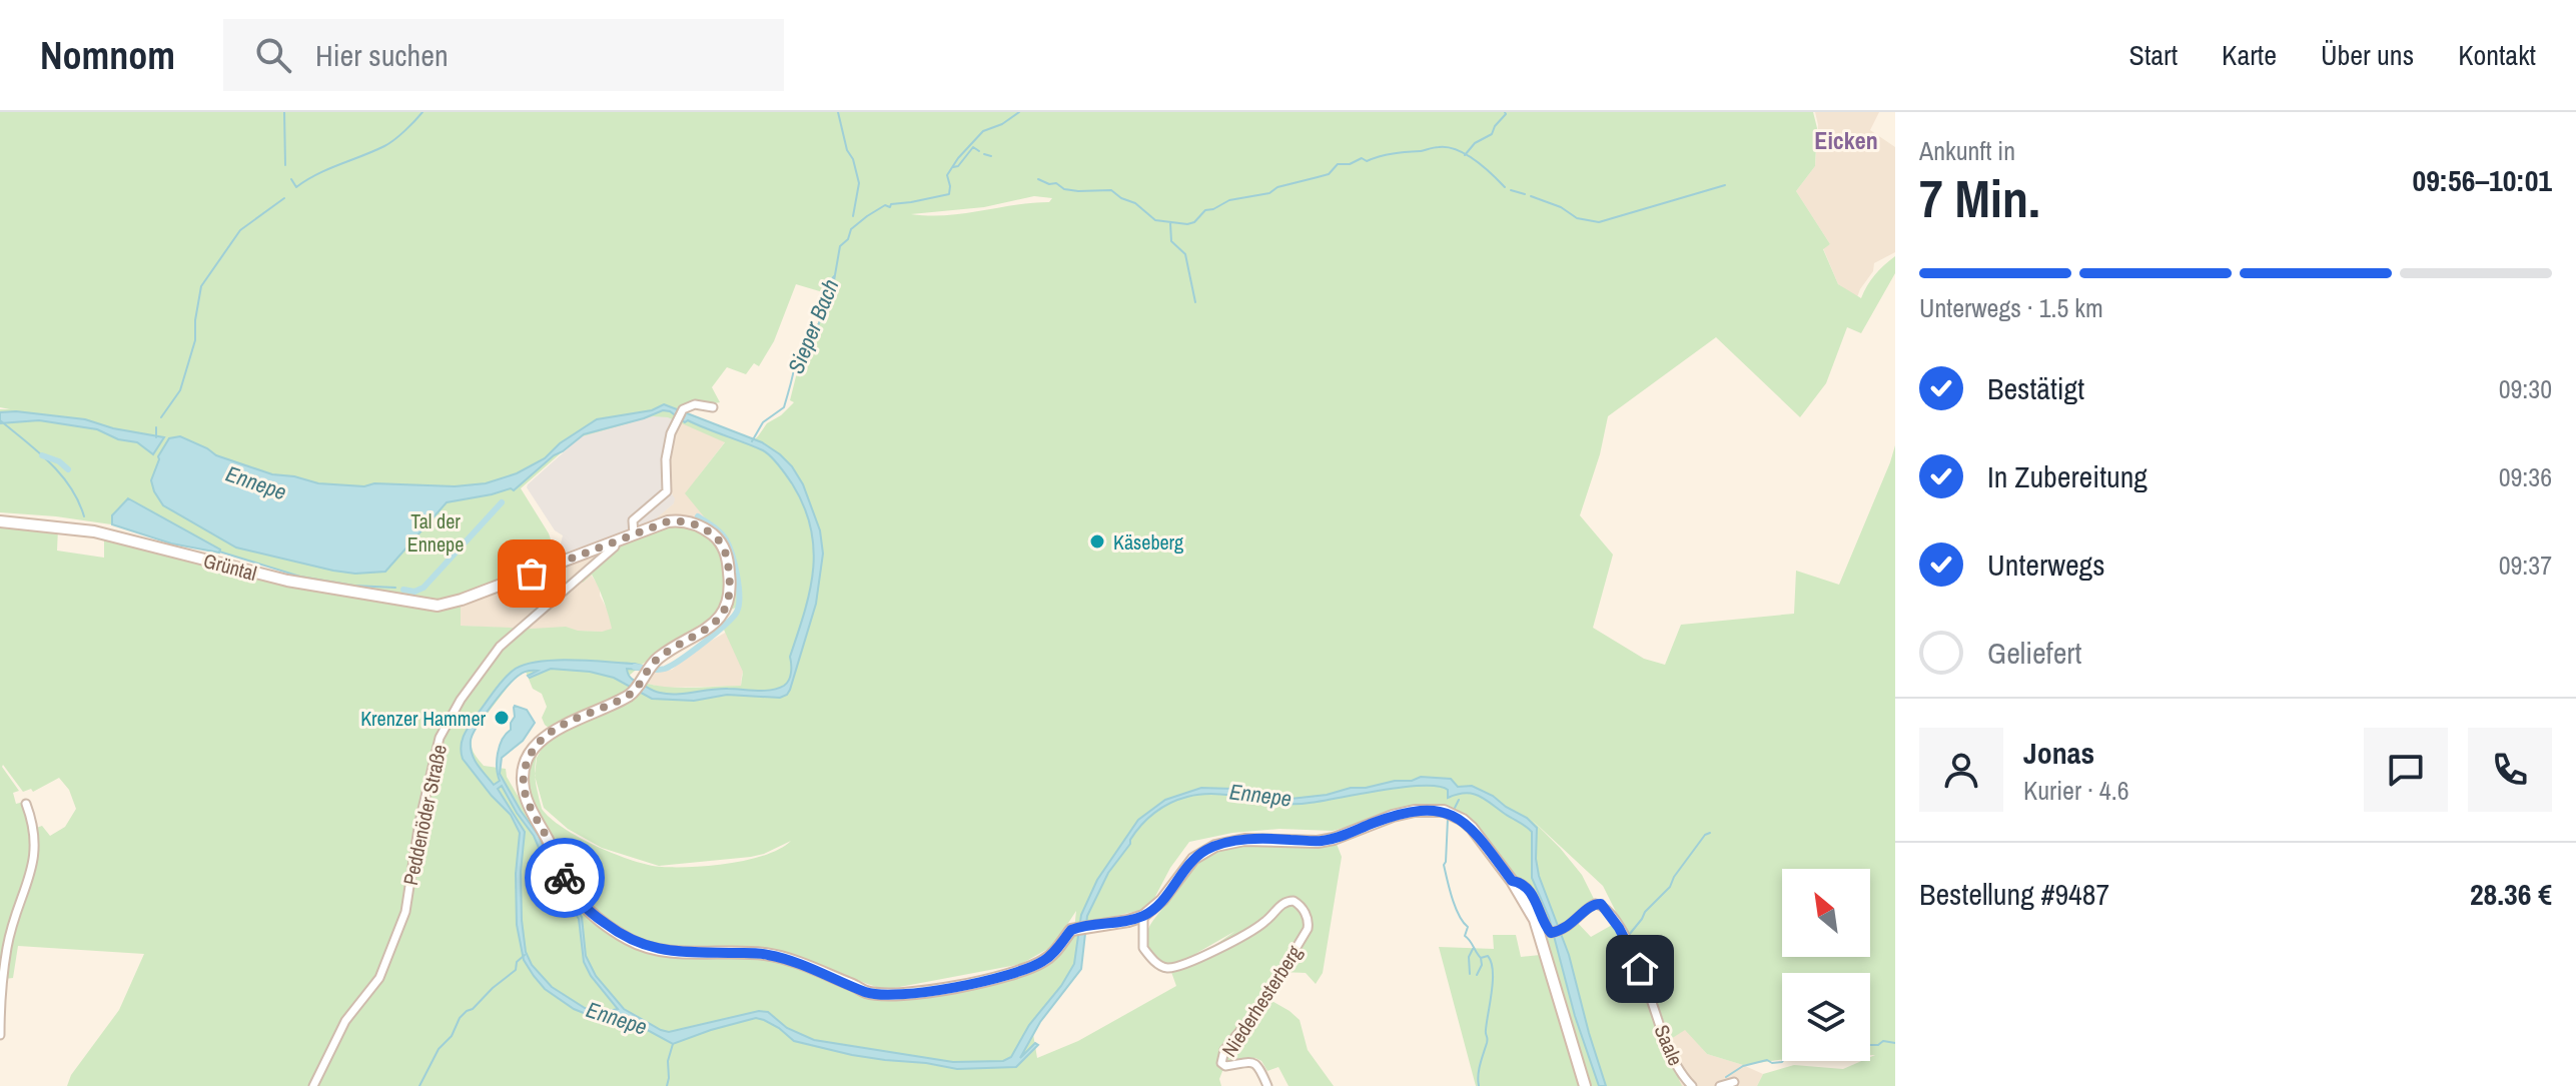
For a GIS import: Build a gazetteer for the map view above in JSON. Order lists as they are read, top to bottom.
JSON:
{
  "streets": {
    "street": [
      "Grüntal",
      "Peddenöder Straße",
      "Niederhesterberg",
      "Saale"
    ]
  },
  "crossings": [
    ["Grüntal", "Peddenöder Straße"],
    ["Grüntal", "Niederhesterberg"]
  ],
  "districts": ["Eicken"],
  "water": ["Sieper Bach", "Ennepe"],
  "parks": ["Tal der Ennepe"],
  "places": ["Käseberg", "Krenzer Hammer"],
  "north": "top left",
  "page": {
    "header": "Nomnom",
    "search": "Hier suchen",
    "nav": [
      "Start",
      "Karte",
      "Über uns",
      "Kontakt"
    ],
    "heading": ["7 Min.", "Ankunft in", "09:56–10:01"],
    "panel": [
      "Jonas",
      "Kurier · 4.6",
      "Bestellung #9487",
      "28.36 €"
    ],
    "bar": "Unterwegs · 1.5 km",
    "list": [
      ["Bestätigt", "09:30"],
      ["In Zubereitung", "09:36"],
      ["Unterwegs", "09:37"],
      "Geliefert"
    ]
  }
}
